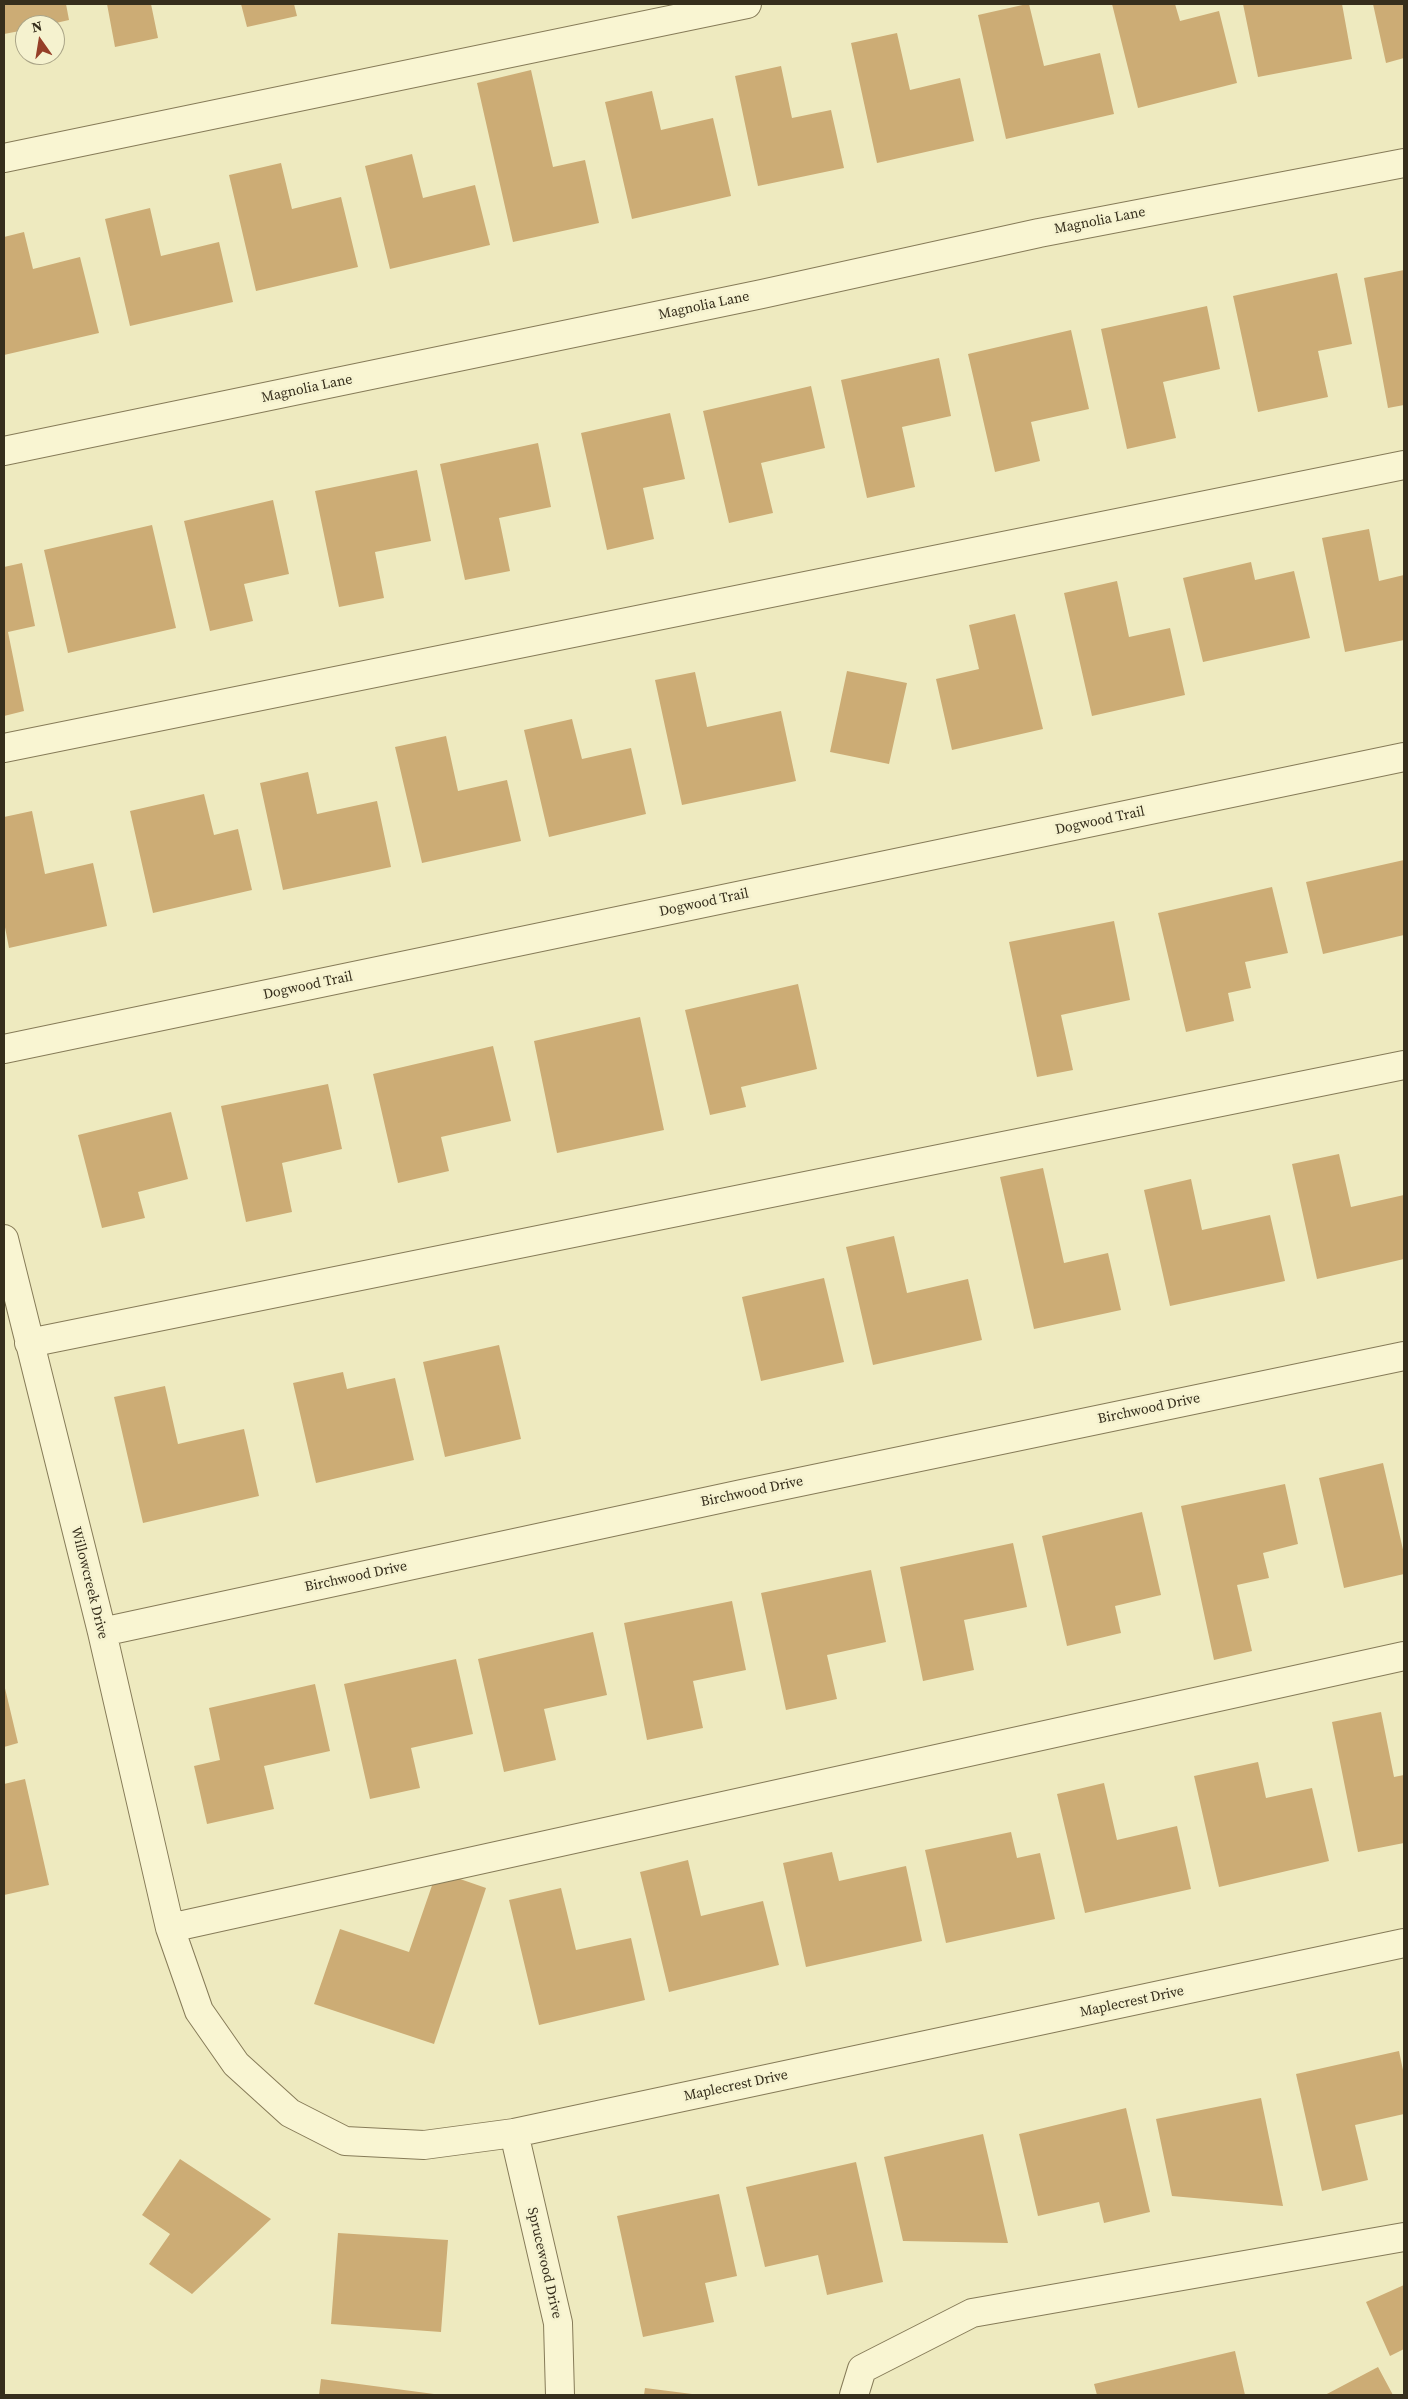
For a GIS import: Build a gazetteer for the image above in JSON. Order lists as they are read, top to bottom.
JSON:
{
  "streets": {
    "street": [
      "Magnolia Lane",
      "Dogwood Trail",
      "Birchwood Drive",
      "Willowcreek Drive",
      "Maplecrest Drive",
      "Sprucewood Drive"
    ]
  },
  "crossings": [
    ["Birchwood Drive", "Willowcreek Drive"],
    ["Willowcreek Drive", "Maplecrest Drive"],
    ["Maplecrest Drive", "Sprucewood Drive"]
  ],
  "north": "top"
}
